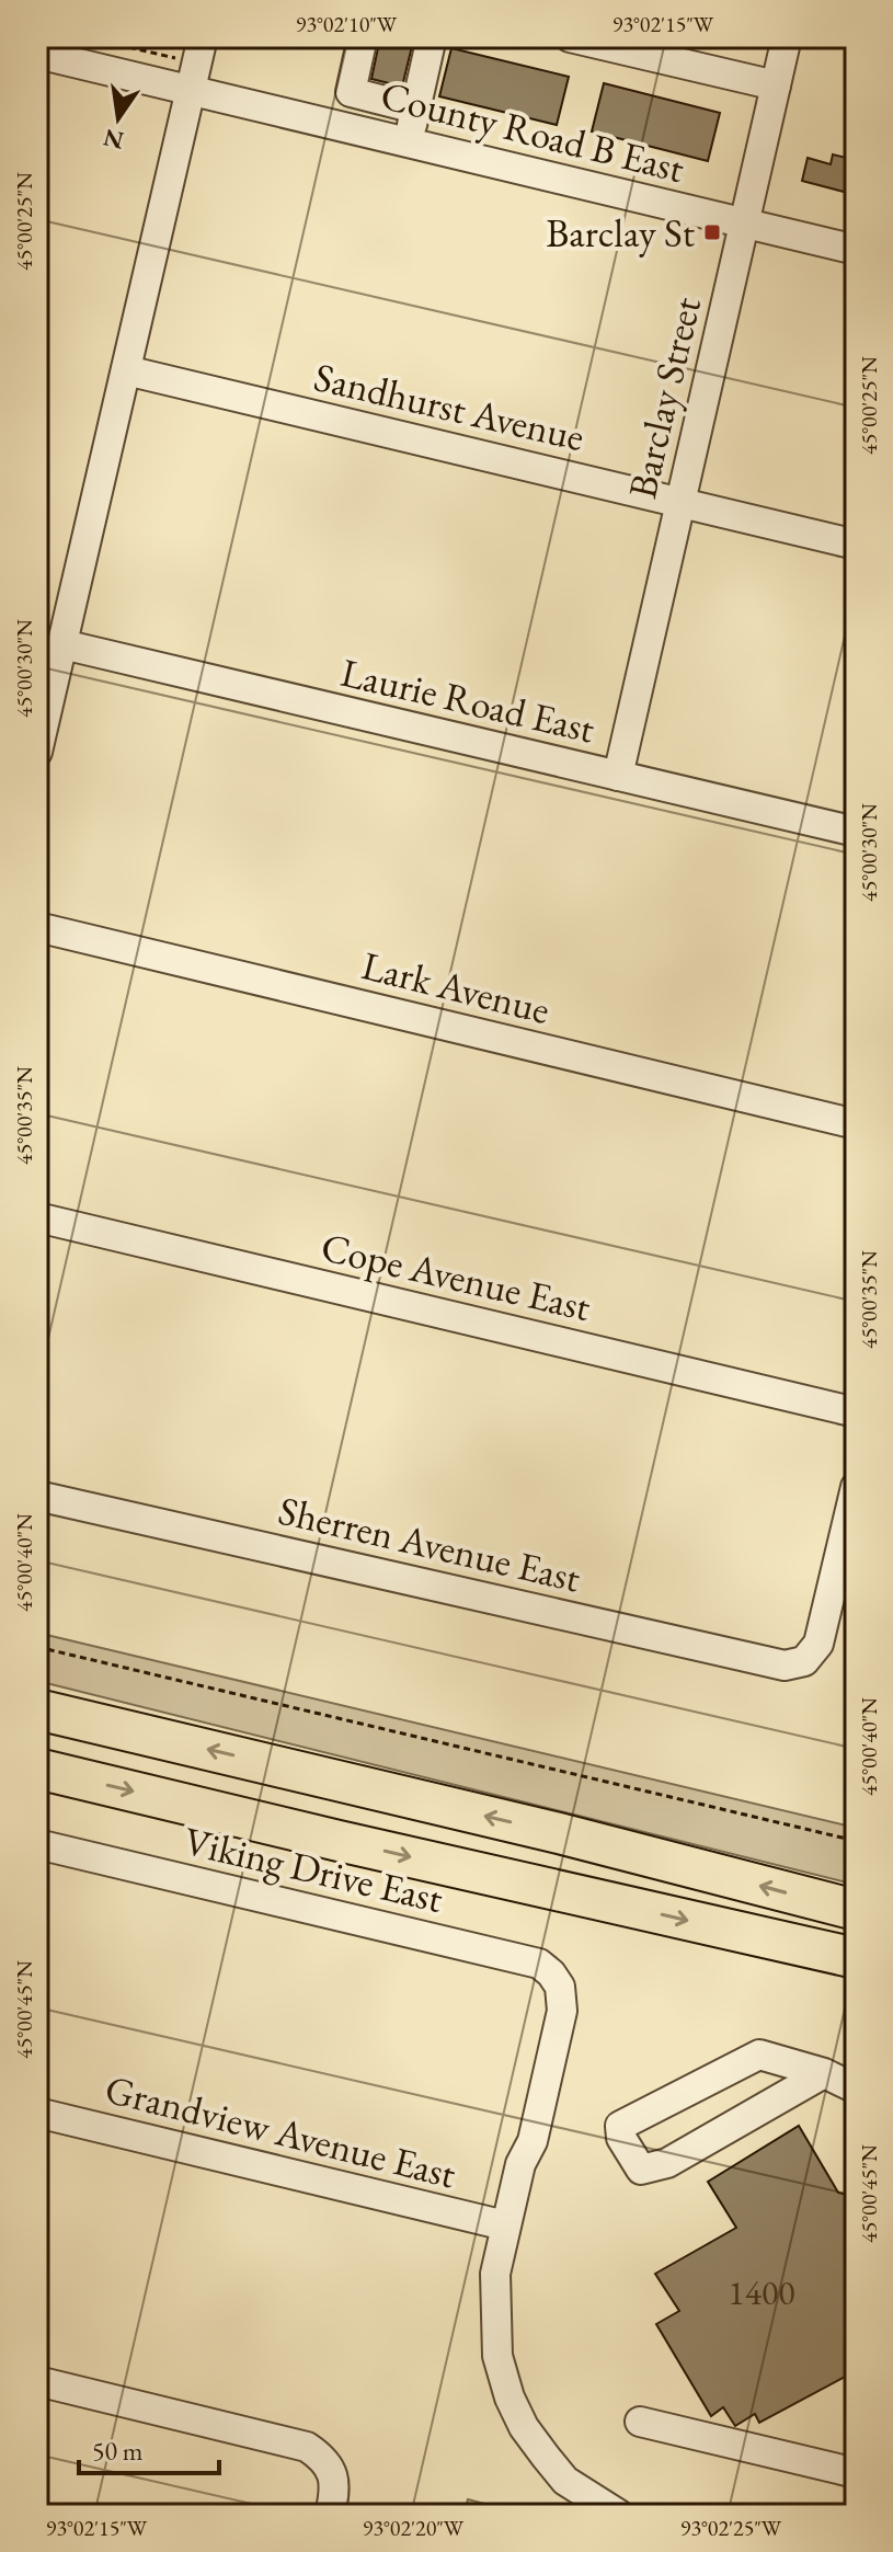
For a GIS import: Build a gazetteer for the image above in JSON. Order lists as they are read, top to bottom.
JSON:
{
  "streets": {
    "street": [
      "County Road B East",
      "Barclay Street",
      "Sandhurst Avenue",
      "Laurie Road East",
      "Lark Avenue",
      "Cope Avenue East",
      "Sherren Avenue East",
      "Viking Drive East",
      "Grandview Avenue East"
    ]
  },
  "crossings": [
    ["County Road B East", "Barclay Street"],
    ["Barclay Street", "Sandhurst Avenue"],
    ["Barclay Street", "Laurie Road East"]
  ],
  "places": {
    "transit": ["Barclay St"]
  },
  "house_numbers": ["1400"],
  "scale_bar": "50 m",
  "north": "bottom",
  "coordinates": [
    "93°02'10\"W",
    "93°02'15\"W",
    "45°00'25\"N",
    "45°00'30\"N",
    "45°00'35\"N",
    "45°00'40\"N",
    "45°00'45\"N",
    "93°02'20\"W",
    "93°02'25\"W"
  ]
}
